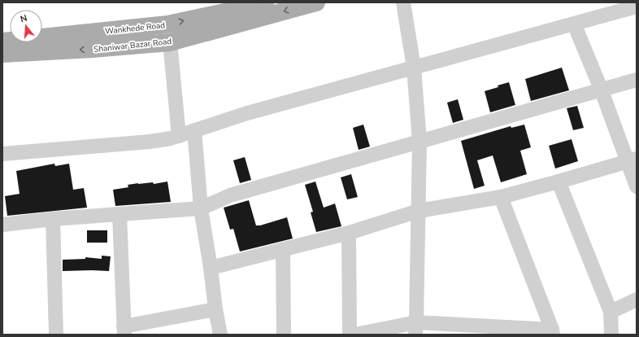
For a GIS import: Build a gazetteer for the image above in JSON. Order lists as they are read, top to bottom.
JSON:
{
  "streets": {
    "main road": ["Wankhede Road", "Shaniwar Bazar Road"]
  },
  "one_way": ["Wankhede Road", "Shaniwar Bazar Road"],
  "north": "top"
}
